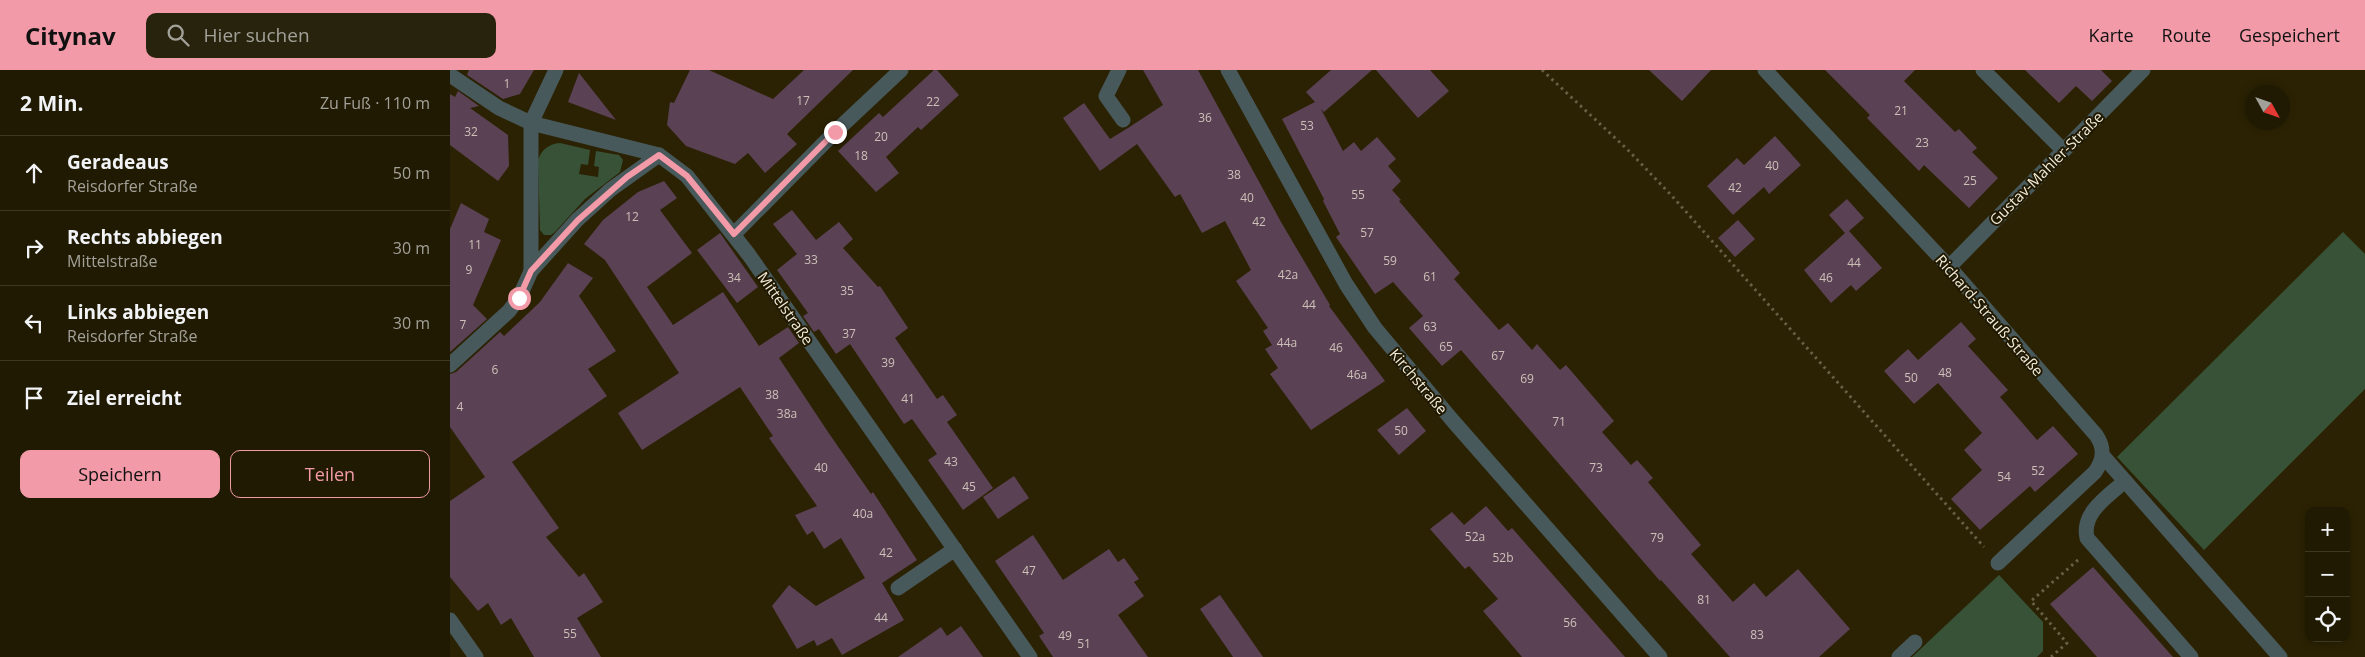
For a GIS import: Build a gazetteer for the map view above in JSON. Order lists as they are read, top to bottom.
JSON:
{
  "streets": {
    "street": [
      "Gustav-Mahler-Straße",
      "Mittelstraße",
      "Richard-Strauß-Straße",
      "Kirchstraße"
    ]
  },
  "crossings": [
    ["Gustav-Mahler-Straße", "Richard-Strauß-Straße"]
  ],
  "house_numbers": [
    "1",
    "17",
    "22",
    "21",
    "36",
    "53",
    "32",
    "20",
    "23",
    "18",
    "40",
    "38",
    "25",
    "42",
    "55",
    "40",
    "12",
    "42",
    "57",
    "11",
    "33",
    "59",
    "44",
    "9",
    "42a",
    "61",
    "34",
    "46",
    "35",
    "44",
    "7",
    "63",
    "37",
    "44a",
    "65",
    "46",
    "67",
    "39",
    "6",
    "48",
    "46a",
    "50",
    "69",
    "38",
    "41",
    "4",
    "38a",
    "71",
    "50",
    "43",
    "40",
    "73",
    "52",
    "54",
    "45",
    "40a",
    "52a",
    "79",
    "42",
    "52b",
    "47",
    "81",
    "44",
    "56",
    "55",
    "83",
    "49",
    "51"
  ],
  "north": "bottom right",
  "page": {
    "header": "Citynav",
    "search": "Hier suchen",
    "nav": ["Karte", "Route", "Gespeichert"],
    "heading": ["2 Min.", "Zu Fuß · 110 m"],
    "list": [
      ["Geradeaus", "Reisdorfer Straße", "50 m"],
      ["Rechts abbiegen", "Mittelstraße", "30 m"],
      ["Links abbiegen", "Reisdorfer Straße", "30 m"],
      "Ziel erreicht"
    ],
    "buttons": ["Speichern", "Teilen"],
    "map_buttons": ["+", "−"]
  }
}
